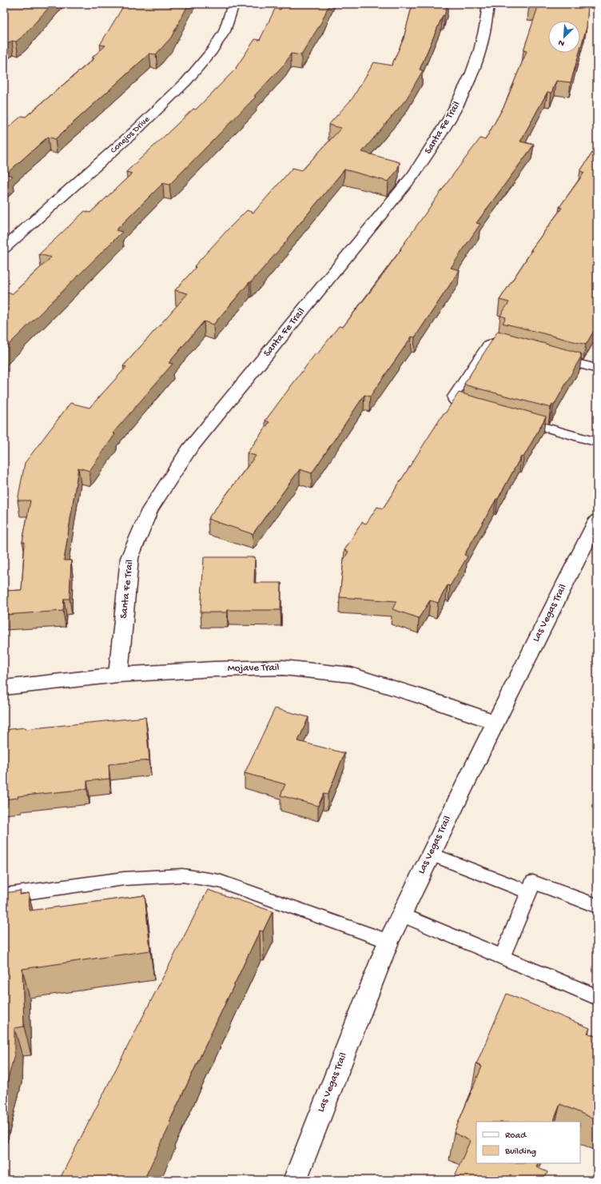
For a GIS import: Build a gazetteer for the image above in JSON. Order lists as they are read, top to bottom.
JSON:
{
  "streets": {
    "street": [
      "Santa Fe Trail",
      "Conejos Drive",
      "Las Vegas Trail",
      "Mojave Trail"
    ]
  },
  "crossings": [
    ["Santa Fe Trail", "Mojave Trail"],
    ["Las Vegas Trail", "Mojave Trail"]
  ],
  "legend": ["Road", "Building"],
  "north": "bottom left"
}
